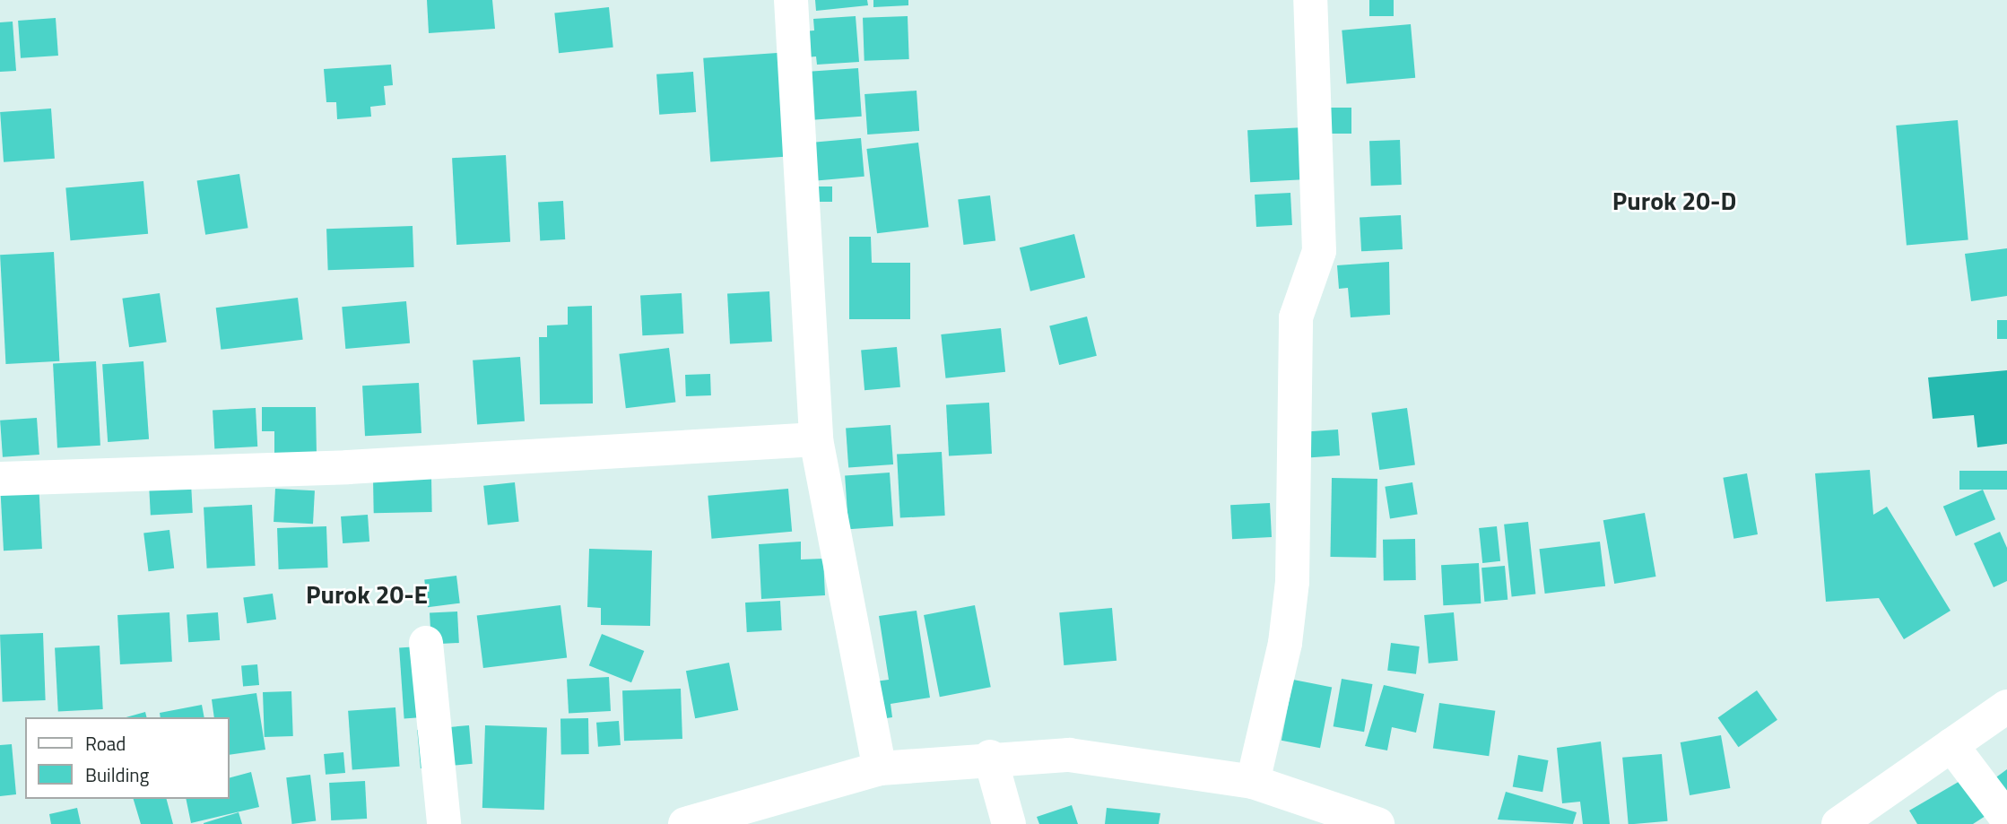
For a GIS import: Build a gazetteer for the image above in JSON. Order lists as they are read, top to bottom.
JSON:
{
  "districts": ["Purok 20-D", "Purok 20-E"],
  "legend": ["Road", "Building"]
}
